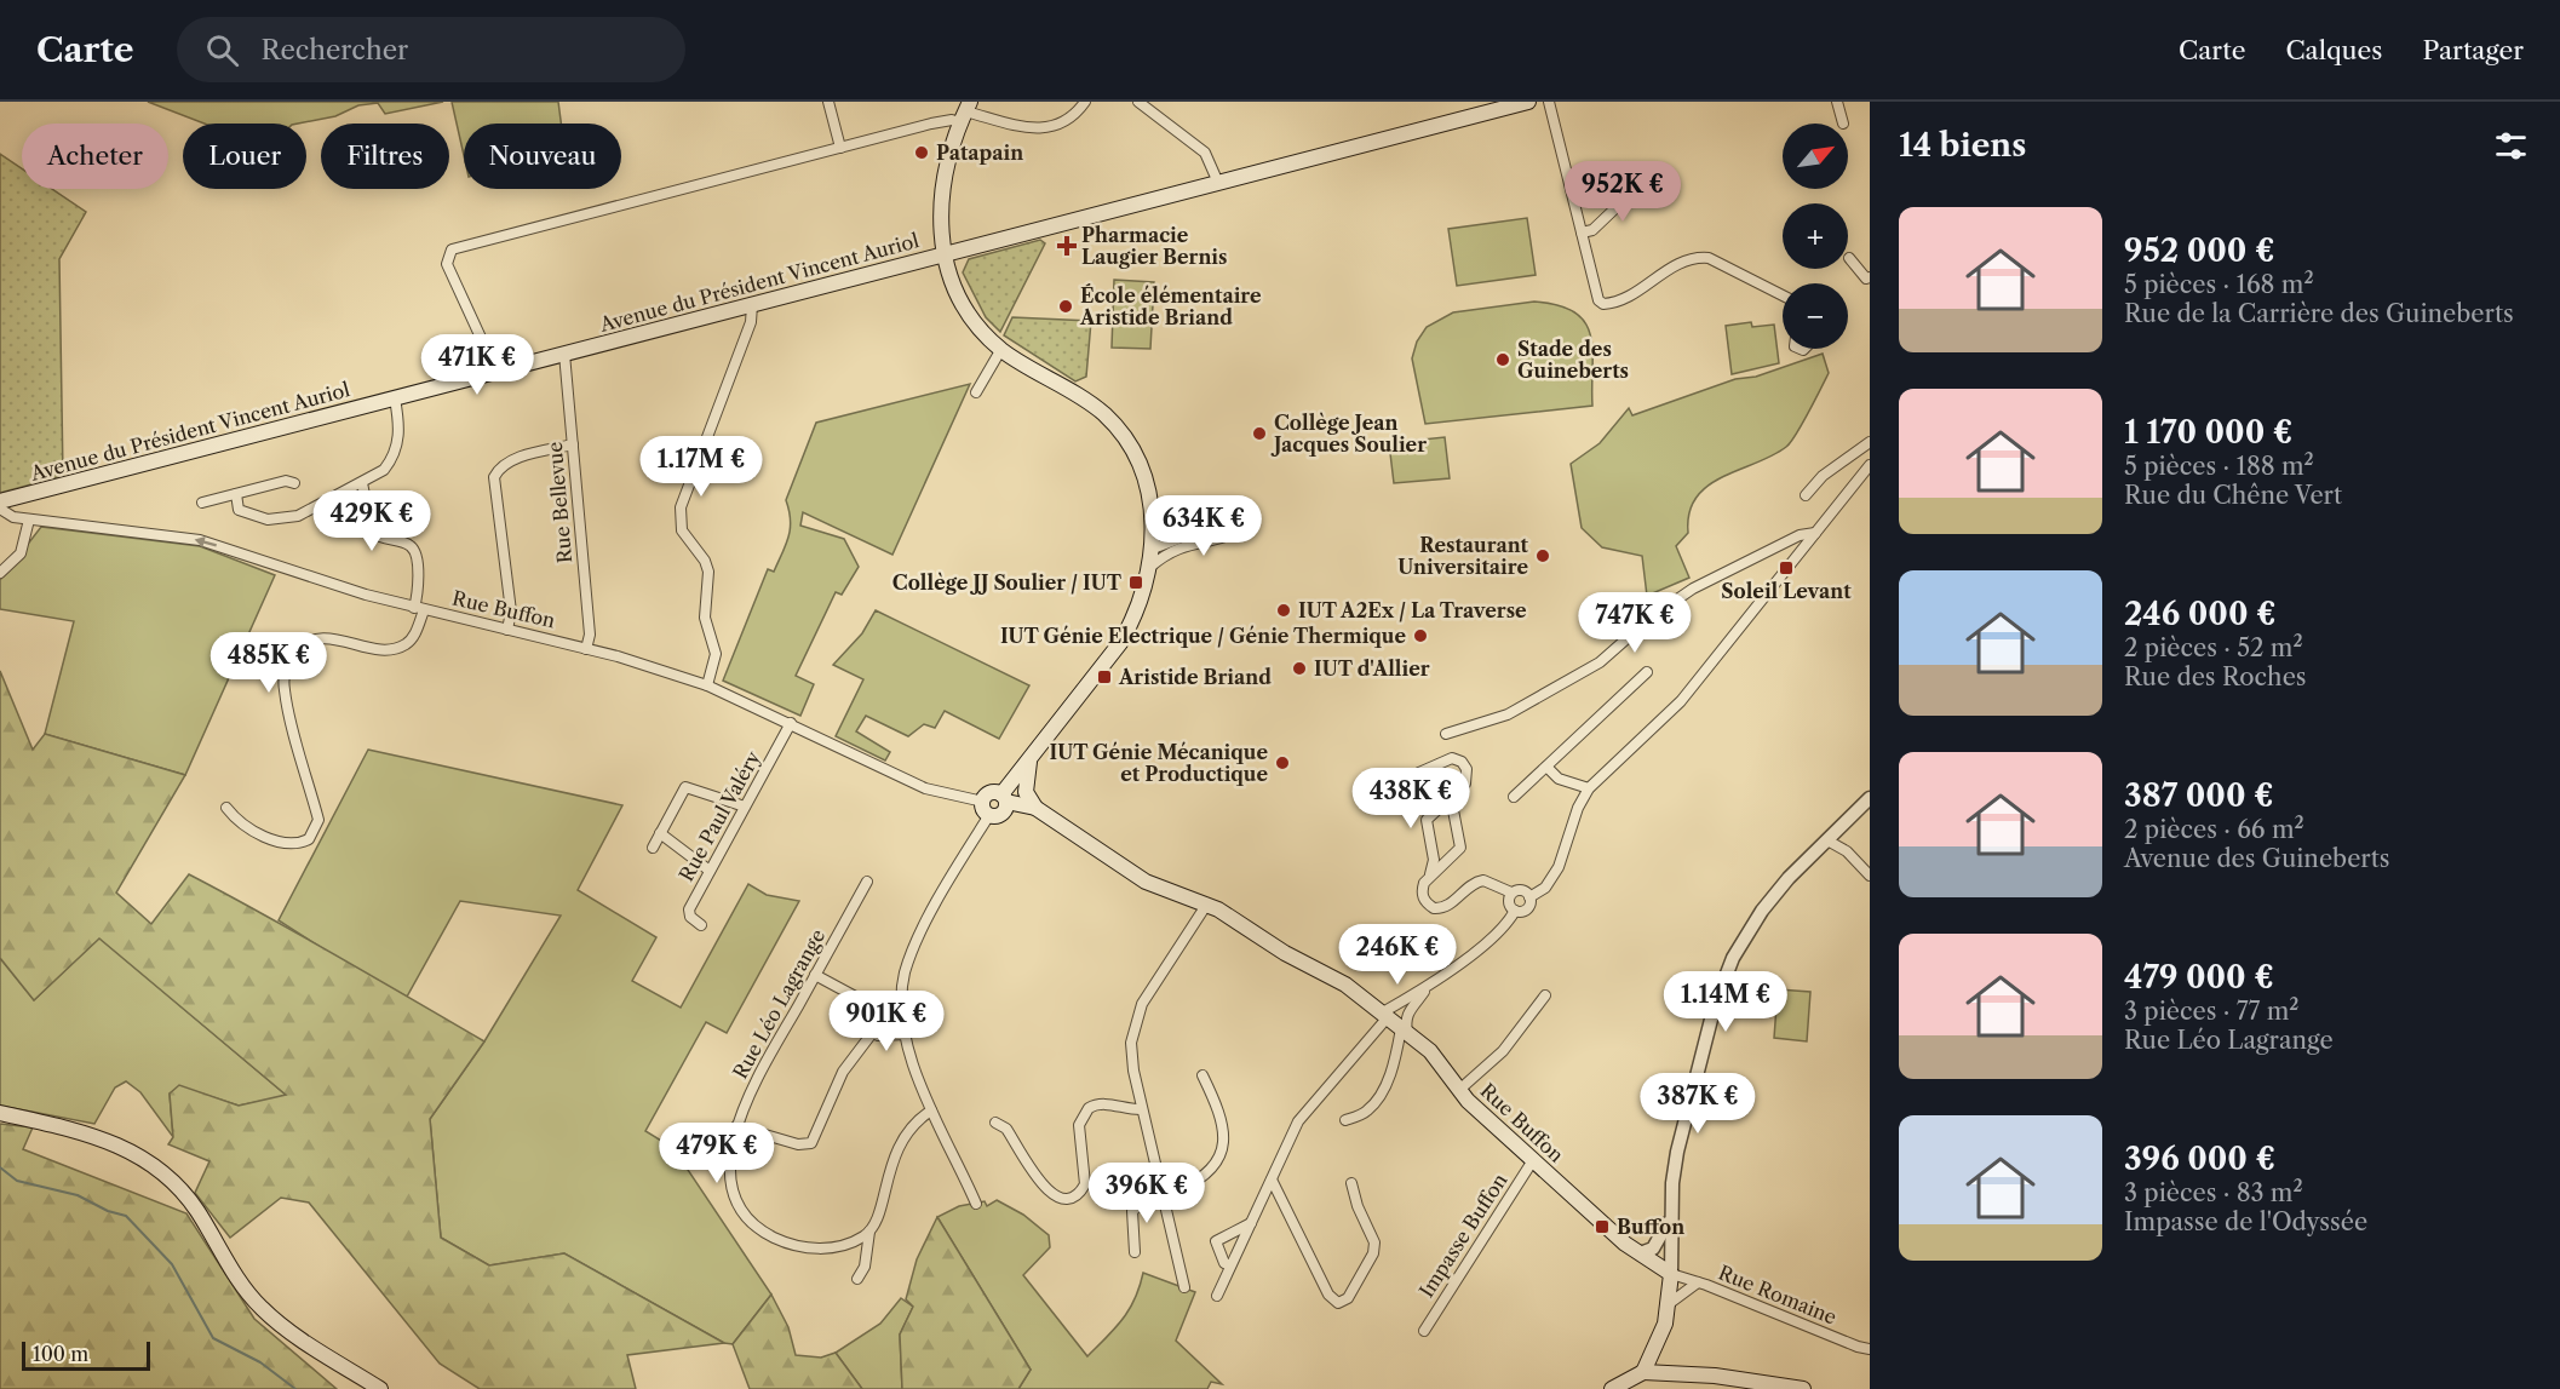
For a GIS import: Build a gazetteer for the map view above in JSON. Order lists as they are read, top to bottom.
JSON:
{
  "streets": {
    "main road": ["Avenue du Président Vincent Auriol", "Rue Buffon"],
    "street": [
      "Rue Bellevue",
      "Rue Paul Valéry",
      "Rue Léo Lagrange",
      "Impasse Buffon",
      "Rue Romaine"
    ]
  },
  "crossings": [
    ["Avenue du Président Vincent Auriol", "Rue Bellevue"],
    ["Rue Bellevue", "Rue Buffon"],
    ["Rue Buffon", "Rue Paul Valéry"],
    ["Rue Buffon", "Impasse Buffon"],
    ["Rue Buffon", "Rue Romaine"]
  ],
  "places": {
    "other": [
      "Patapain",
      "École élémentaire Aristide Briand",
      "Stade des Guineberts",
      "Collège Jean Jacques Soulier",
      "Restaurant Universitaire",
      "IUT A2Ex / La Traverse",
      "IUT Génie Electrique / Génie Thermique",
      "IUT d'Allier",
      "IUT Génie Mécanique et Productique"
    ],
    "health": ["Pharmacie Laugier Bernis"],
    "transit": [
      "Soleil Levant",
      "Collège JJ Soulier / IUT",
      "Aristide Briand",
      "Buffon"
    ]
  },
  "scale_bar": "100 m",
  "north": "top right",
  "page": {
    "header": "Carte",
    "search": "Rechercher",
    "nav": ["Carte", "Calques", "Partager"],
    "heading": "14 biens",
    "map_buttons": ["+", "−"],
    "chip": [
      "Acheter",
      "Louer",
      "Filtres",
      "Nouveau"
    ],
    "price": [
      "952K €",
      "471K €",
      "1.17M €",
      "429K €",
      "634K €",
      "747K €",
      "485K €",
      "438K €",
      "246K €",
      "1.14M €",
      "901K €",
      "387K €",
      "479K €",
      "396K €"
    ],
    "list": [
      {
        "name": "952 000 €",
        "note": "5 pièces · 168 m² · Rue de la Carrière des Guineberts"
      },
      {
        "name": "1 170 000 €",
        "note": "5 pièces · 188 m² · Rue du Chêne Vert"
      },
      {
        "name": "246 000 €",
        "note": "2 pièces · 52 m² · Rue des Roches"
      },
      {
        "name": "387 000 €",
        "note": "2 pièces · 66 m² · Avenue des Guineberts"
      },
      {
        "name": "479 000 €",
        "note": "3 pièces · 77 m² · Rue Léo Lagrange"
      },
      {
        "name": "396 000 €",
        "note": "3 pièces · 83 m² · Impasse de l'Odyssée"
      }
    ],
    "scale": "100 m"
  }
}
